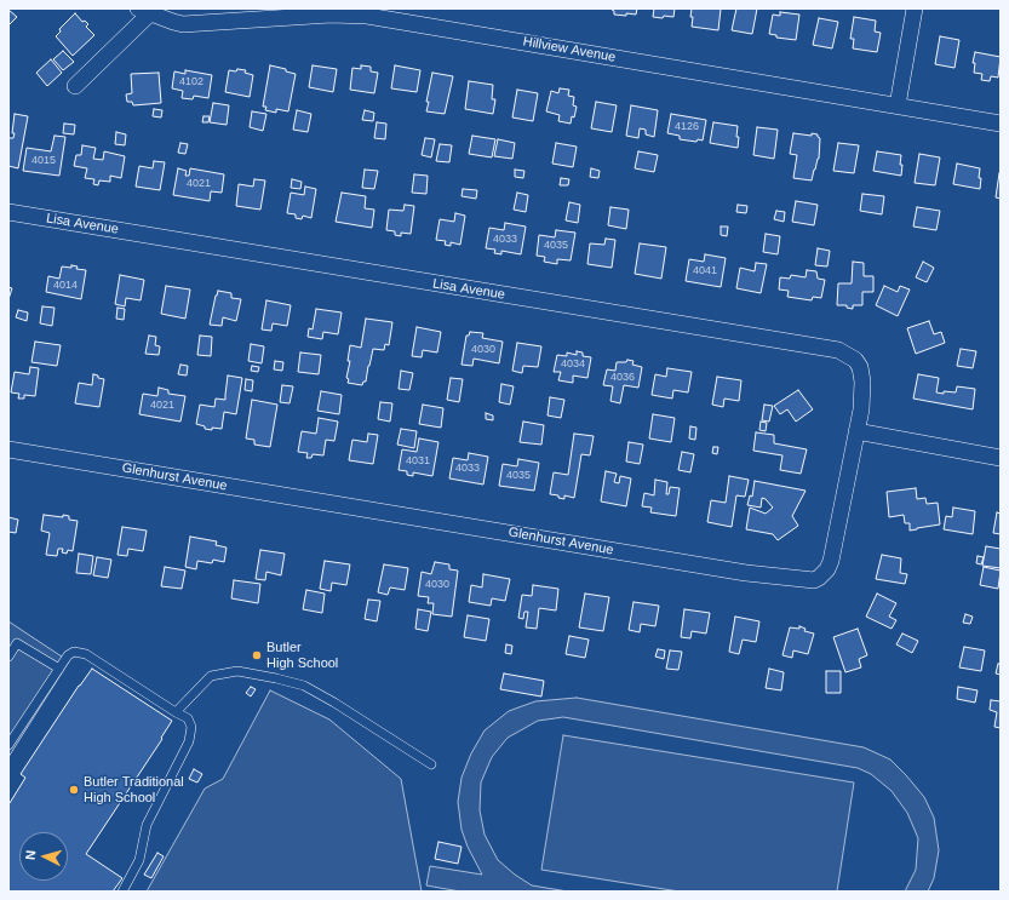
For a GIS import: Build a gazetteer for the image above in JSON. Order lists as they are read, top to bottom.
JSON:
{
  "streets": {
    "street": ["Hillview Avenue", "Lisa Avenue", "Glenhurst Avenue"]
  },
  "crossings": [
    ["Lisa Avenue", "Glenhurst Avenue"]
  ],
  "places": ["Butler High School", "Butler Traditional High School"],
  "house_numbers": [
    "4102",
    "4126",
    "4015",
    "4021",
    "4033",
    "4035",
    "4041",
    "4014",
    "4030",
    "4034",
    "4036",
    "4021",
    "4031",
    "4033",
    "4035",
    "4030"
  ],
  "north": "left"
}
